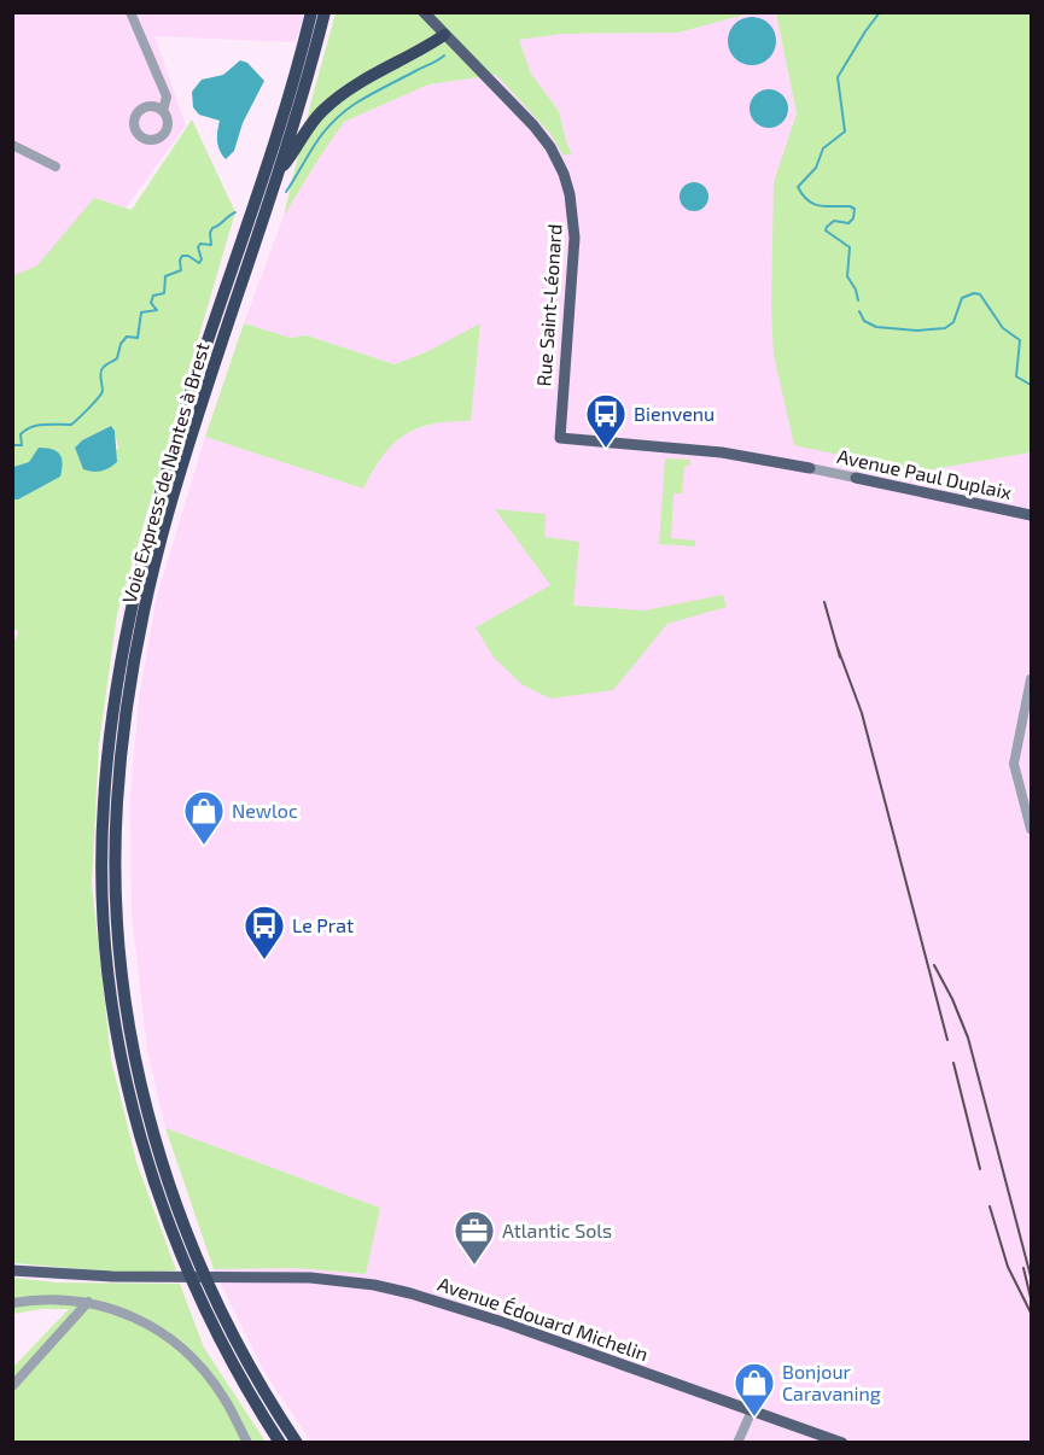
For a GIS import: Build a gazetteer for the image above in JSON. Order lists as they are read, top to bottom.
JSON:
{
  "streets": {
    "highway": ["Voie Express de Nantes à Brest"],
    "main road": ["Rue Saint-Léonard", "Avenue Paul Duplaix", "Avenue Édouard Michelin"]
  },
  "crossings": [
    ["Rue Saint-Léonard", "Avenue Paul Duplaix"]
  ],
  "places": {
    "bus stop": ["Bienvenu", "Le Prat"],
    "shop": ["Newloc", "Bonjour Caravaning"],
    "office": ["Atlantic Sols"]
  }
}
